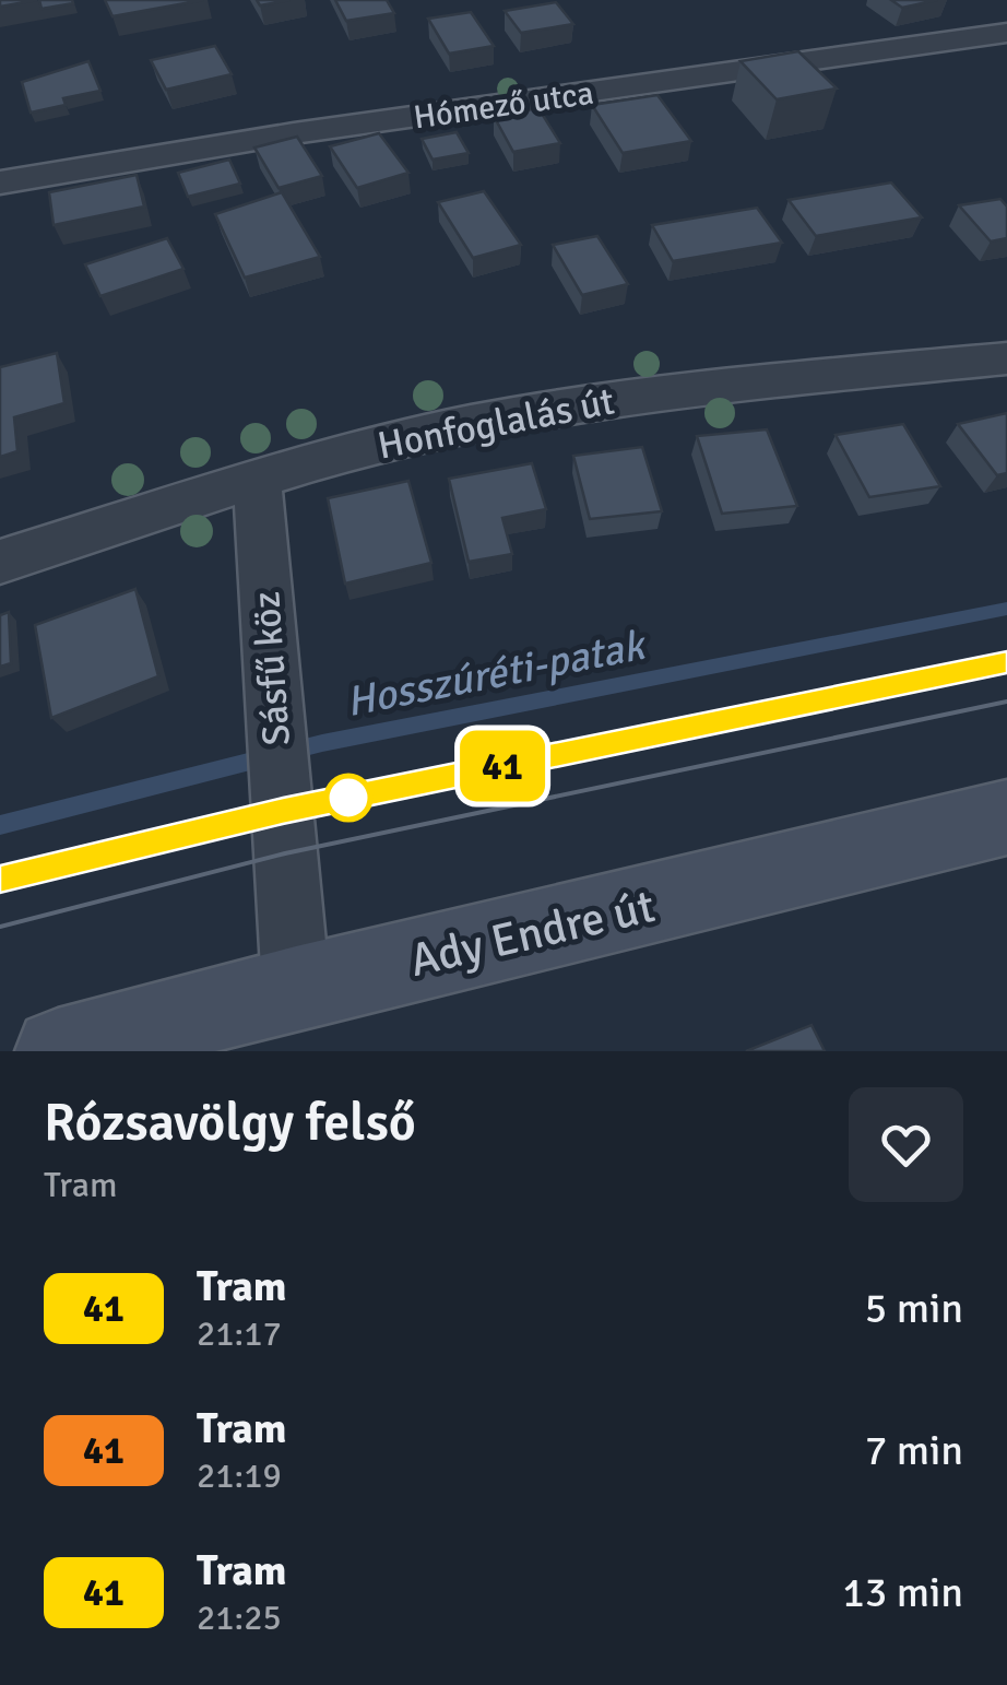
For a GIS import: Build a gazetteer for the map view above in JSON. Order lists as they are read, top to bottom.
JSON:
{
  "streets": {
    "street": [
      "Hómező utca",
      "Honfoglalás út",
      "Sásfű köz",
      "Ady Endre út"
    ]
  },
  "crossings": [
    ["Honfoglalás út", "Sásfű köz"],
    ["Sásfű köz", "Ady Endre út"]
  ],
  "water": ["Hosszúréti-patak"],
  "lines": ["tram line 41"],
  "page": {
    "on_map": "41",
    "heading": ["Rózsavölgy felső", "Tram"],
    "list": [
      {
        "mark": "41",
        "name": "Tram",
        "note": "21:17",
        "value": "5 min"
      },
      {
        "mark": "41",
        "name": "Tram",
        "note": "21:19",
        "value": "7 min"
      },
      {
        "mark": "41",
        "name": "Tram",
        "note": "21:25",
        "value": "13 min"
      }
    ]
  }
}
